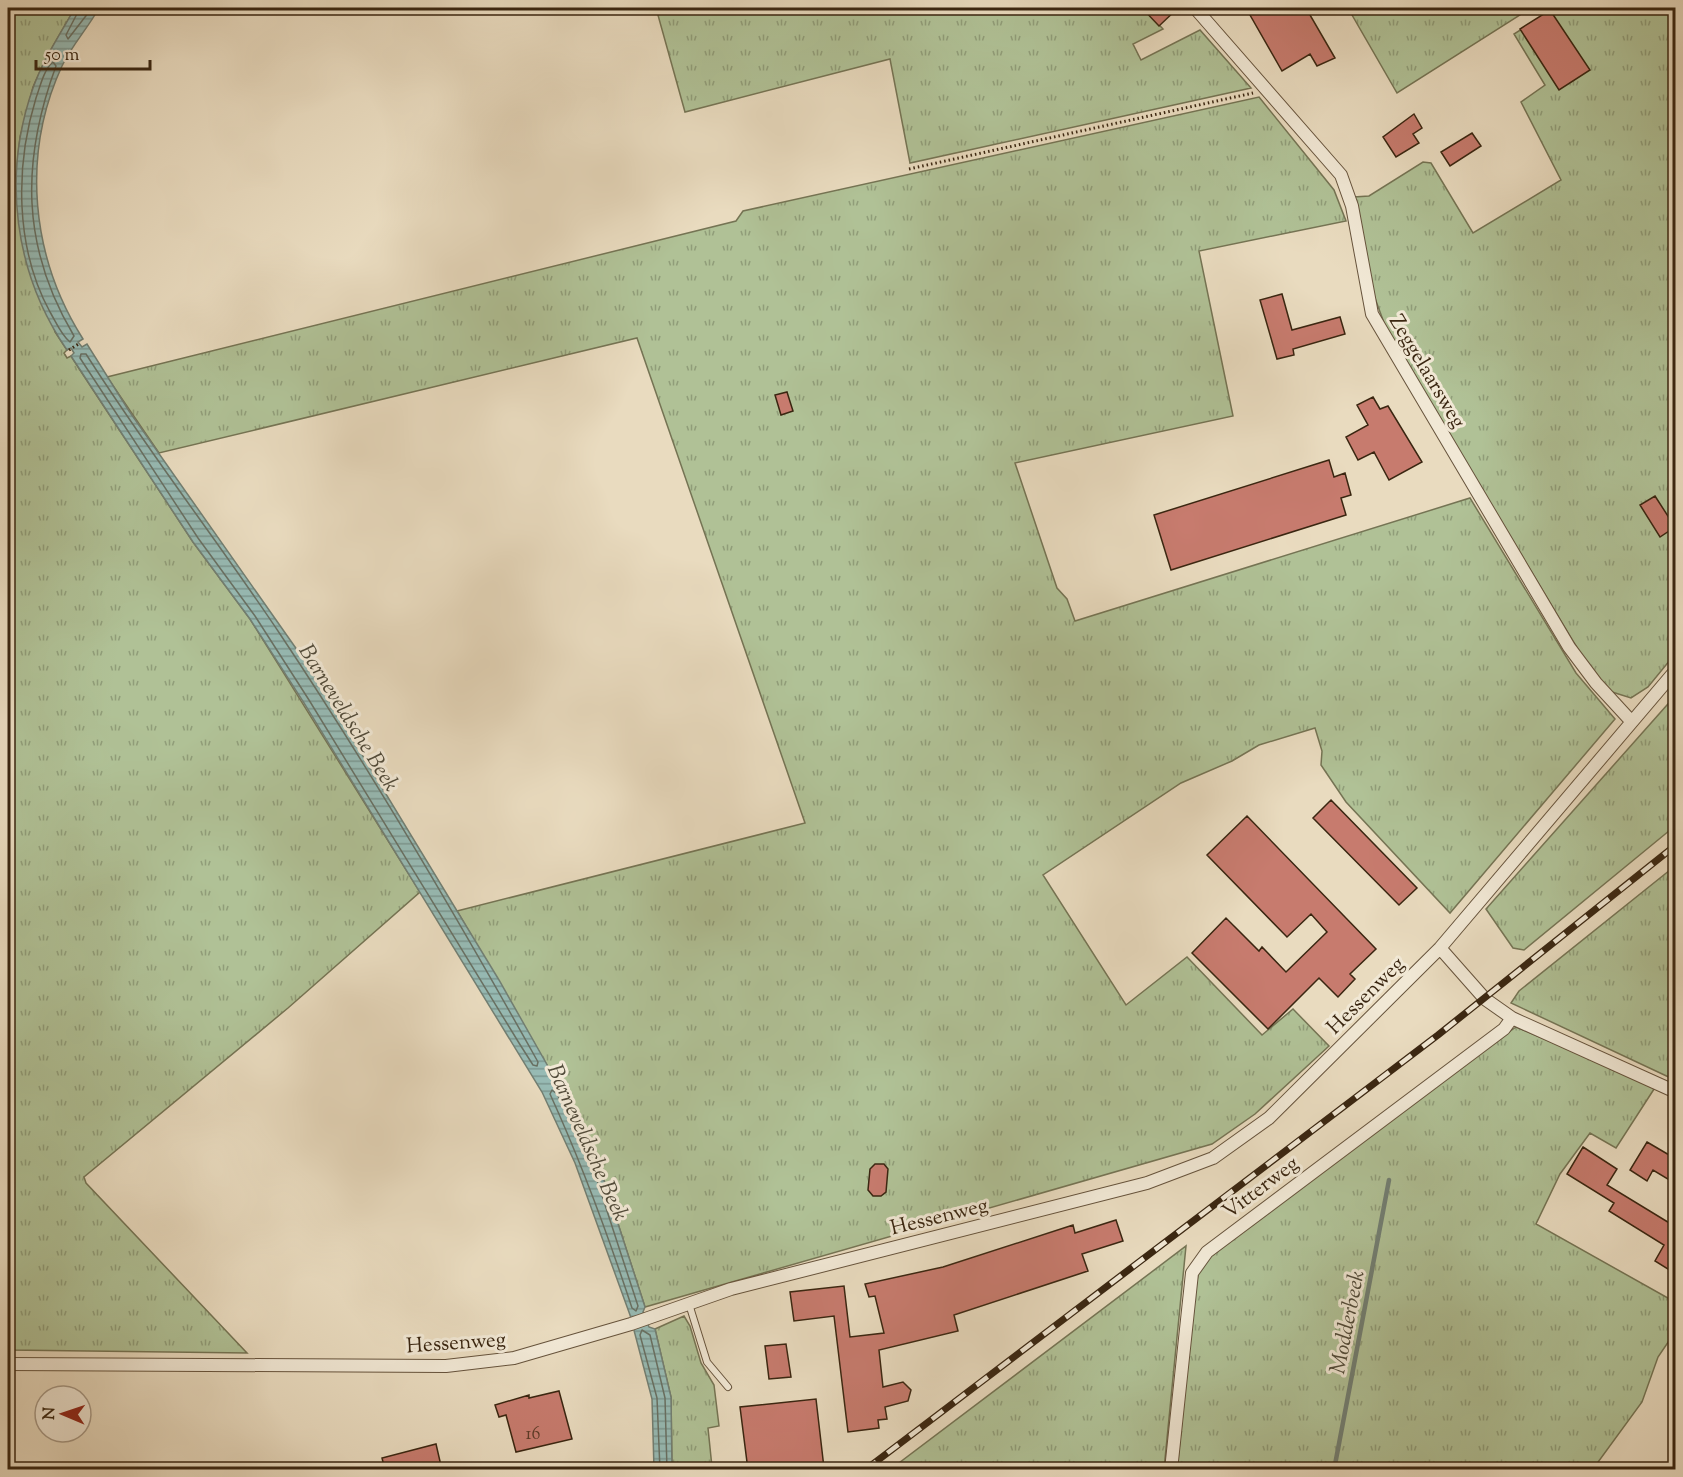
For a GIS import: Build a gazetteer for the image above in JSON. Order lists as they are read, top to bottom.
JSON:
{
  "streets": {
    "street": ["Zeggelaarsweg", "Hessenweg", "Vitterweg"]
  },
  "crossings": [
    ["Zeggelaarsweg", "Hessenweg"]
  ],
  "water": ["Barneveldsche Beek", "Modderbeek"],
  "house_numbers": ["16"],
  "scale_bar": "50 m",
  "north": "left"
}
